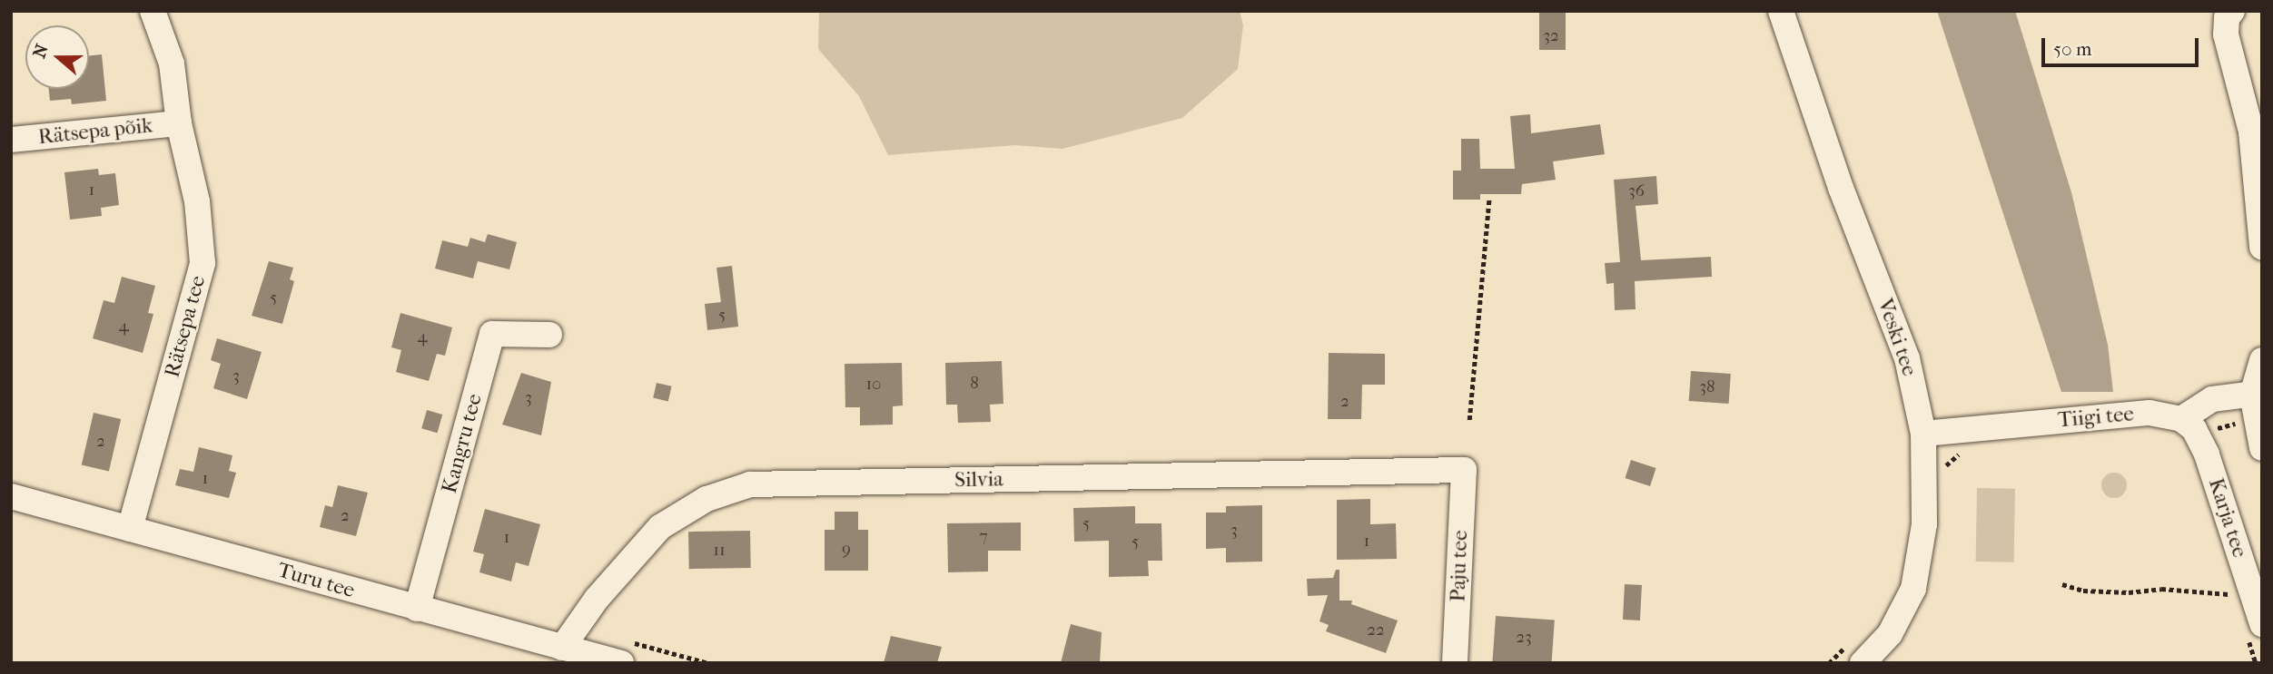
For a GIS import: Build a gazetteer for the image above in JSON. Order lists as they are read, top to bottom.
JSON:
{
  "streets": {
    "street": [
      "Rätsepa põik",
      "Rätsepa tee",
      "Veski tee",
      "Tiigi tee",
      "Kangru tee",
      "Silvia",
      "Karja tee",
      "Paju tee",
      "Turu tee"
    ]
  },
  "crossings": [
    ["Rätsepa põik", "Rätsepa tee"],
    ["Rätsepa tee", "Turu tee"],
    ["Veski tee", "Tiigi tee"],
    ["Tiigi tee", "Karja tee"],
    ["Kangru tee", "Turu tee"],
    ["Silvia", "Paju tee"],
    ["Silvia", "Turu tee"]
  ],
  "house_numbers": [
    "32",
    "1",
    "36",
    "5",
    "5",
    "4",
    "4",
    "3",
    "8",
    "10",
    "38",
    "3",
    "2",
    "2",
    "1",
    "2",
    "5",
    "3",
    "7",
    "1",
    "1",
    "5",
    "9",
    "11",
    "22",
    "23"
  ],
  "scale_bar": "50 m",
  "north": "left"
}
